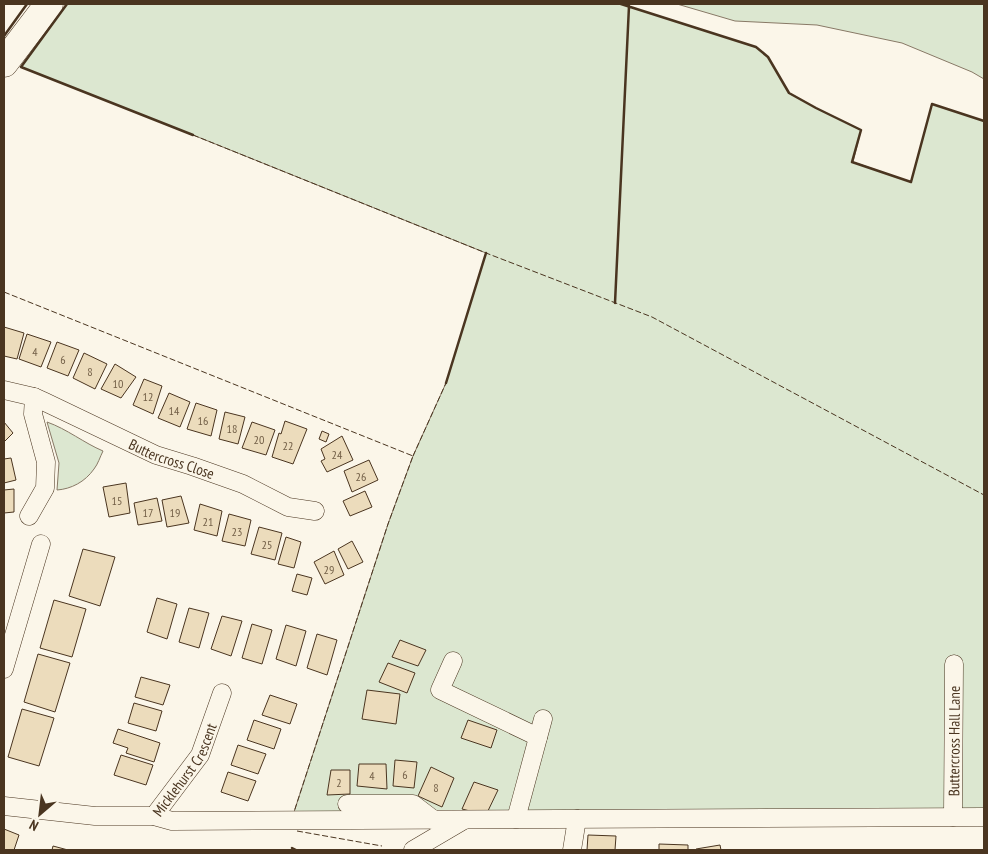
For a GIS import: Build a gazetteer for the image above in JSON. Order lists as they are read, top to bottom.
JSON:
{
  "streets": {
    "street": ["Buttercross Close", "Buttercross Hall Lane", "Micklehurst Crescent"]
  },
  "house_numbers": [
    "4",
    "6",
    "8",
    "10",
    "12",
    "14",
    "16",
    "18",
    "20",
    "22",
    "24",
    "26",
    "15",
    "17",
    "19",
    "21",
    "23",
    "25",
    "29",
    "6",
    "4",
    "2",
    "8"
  ],
  "north": "bottom left"
}
